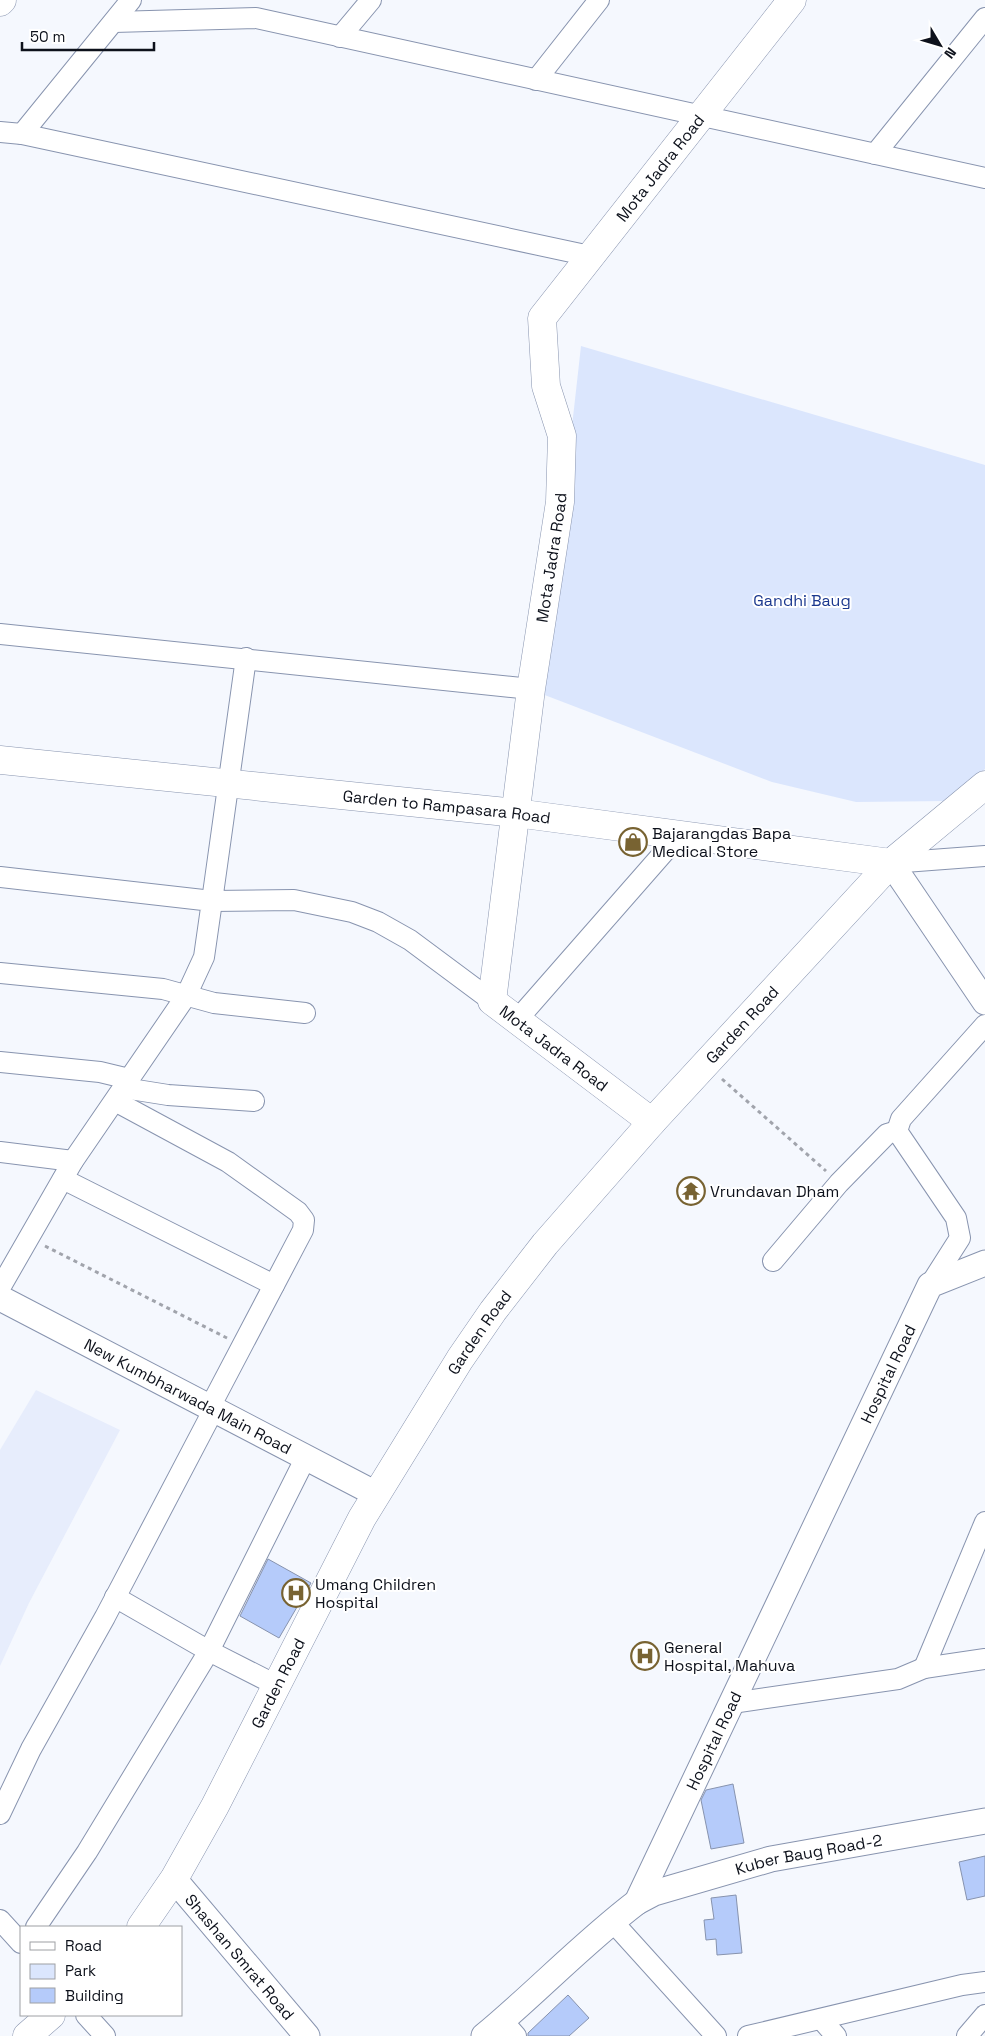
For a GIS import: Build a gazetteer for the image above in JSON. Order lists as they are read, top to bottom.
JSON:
{
  "streets": {
    "main road": ["Mota Jadra Road", "Garden to Rampasara Road", "Garden Road"],
    "street": [
      "Hospital Road",
      "New Kumbharwada Main Road",
      "Kuber Baug Road-2",
      "Shashan Smrat Road"
    ]
  },
  "crossings": [
    ["Mota Jadra Road", "Garden to Rampasara Road"],
    ["Mota Jadra Road", "Garden Road"],
    ["Garden to Rampasara Road", "Garden Road"],
    ["Garden Road", "New Kumbharwada Main Road"],
    ["Garden Road", "Shashan Smrat Road"],
    ["Hospital Road", "Kuber Baug Road-2"]
  ],
  "parks": ["Gandhi Baug"],
  "places": {
    "shop": ["Bajarangdas Bapa Medical Store"],
    "temple": ["Vrundavan Dham"],
    "hospital": ["Umang Children Hospital", "General Hospital, Mahuva"]
  },
  "legend": ["Road", "Park", "Building"],
  "scale_bar": "50 m",
  "north": "bottom right"
}
